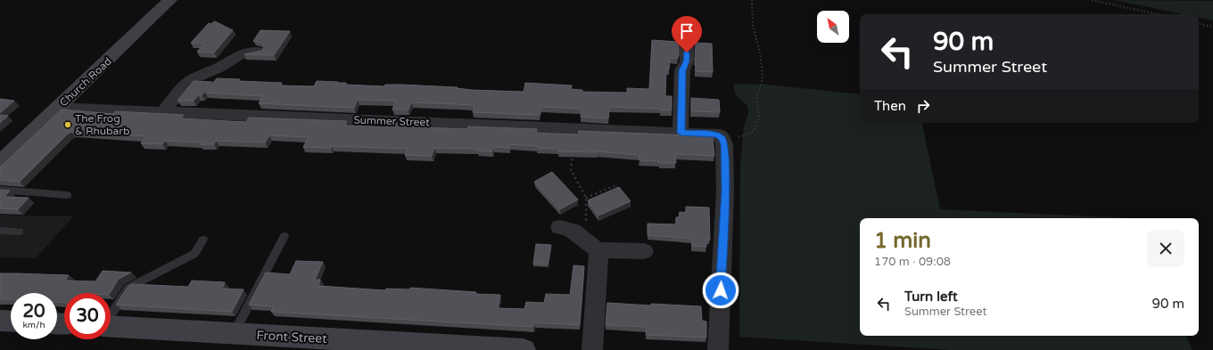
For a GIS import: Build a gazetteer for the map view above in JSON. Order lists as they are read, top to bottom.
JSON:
{
  "streets": {
    "street": ["Church Road", "Summer Street", "Front Street"]
  },
  "crossings": [
    ["Church Road", "Summer Street"]
  ],
  "places": ["The Frog & Rhubarb"],
  "north": "top left",
  "page": {
    "turn": ["90 m", "Summer Street"],
    "then": "Then",
    "heading": ["1 min", "170 m · 09:08"],
    "list": [
      {
        "name": "Turn left",
        "note": "Summer Street",
        "value": "90 m"
      }
    ],
    "speed": "20 km/h",
    "limit": "30"
  }
}
